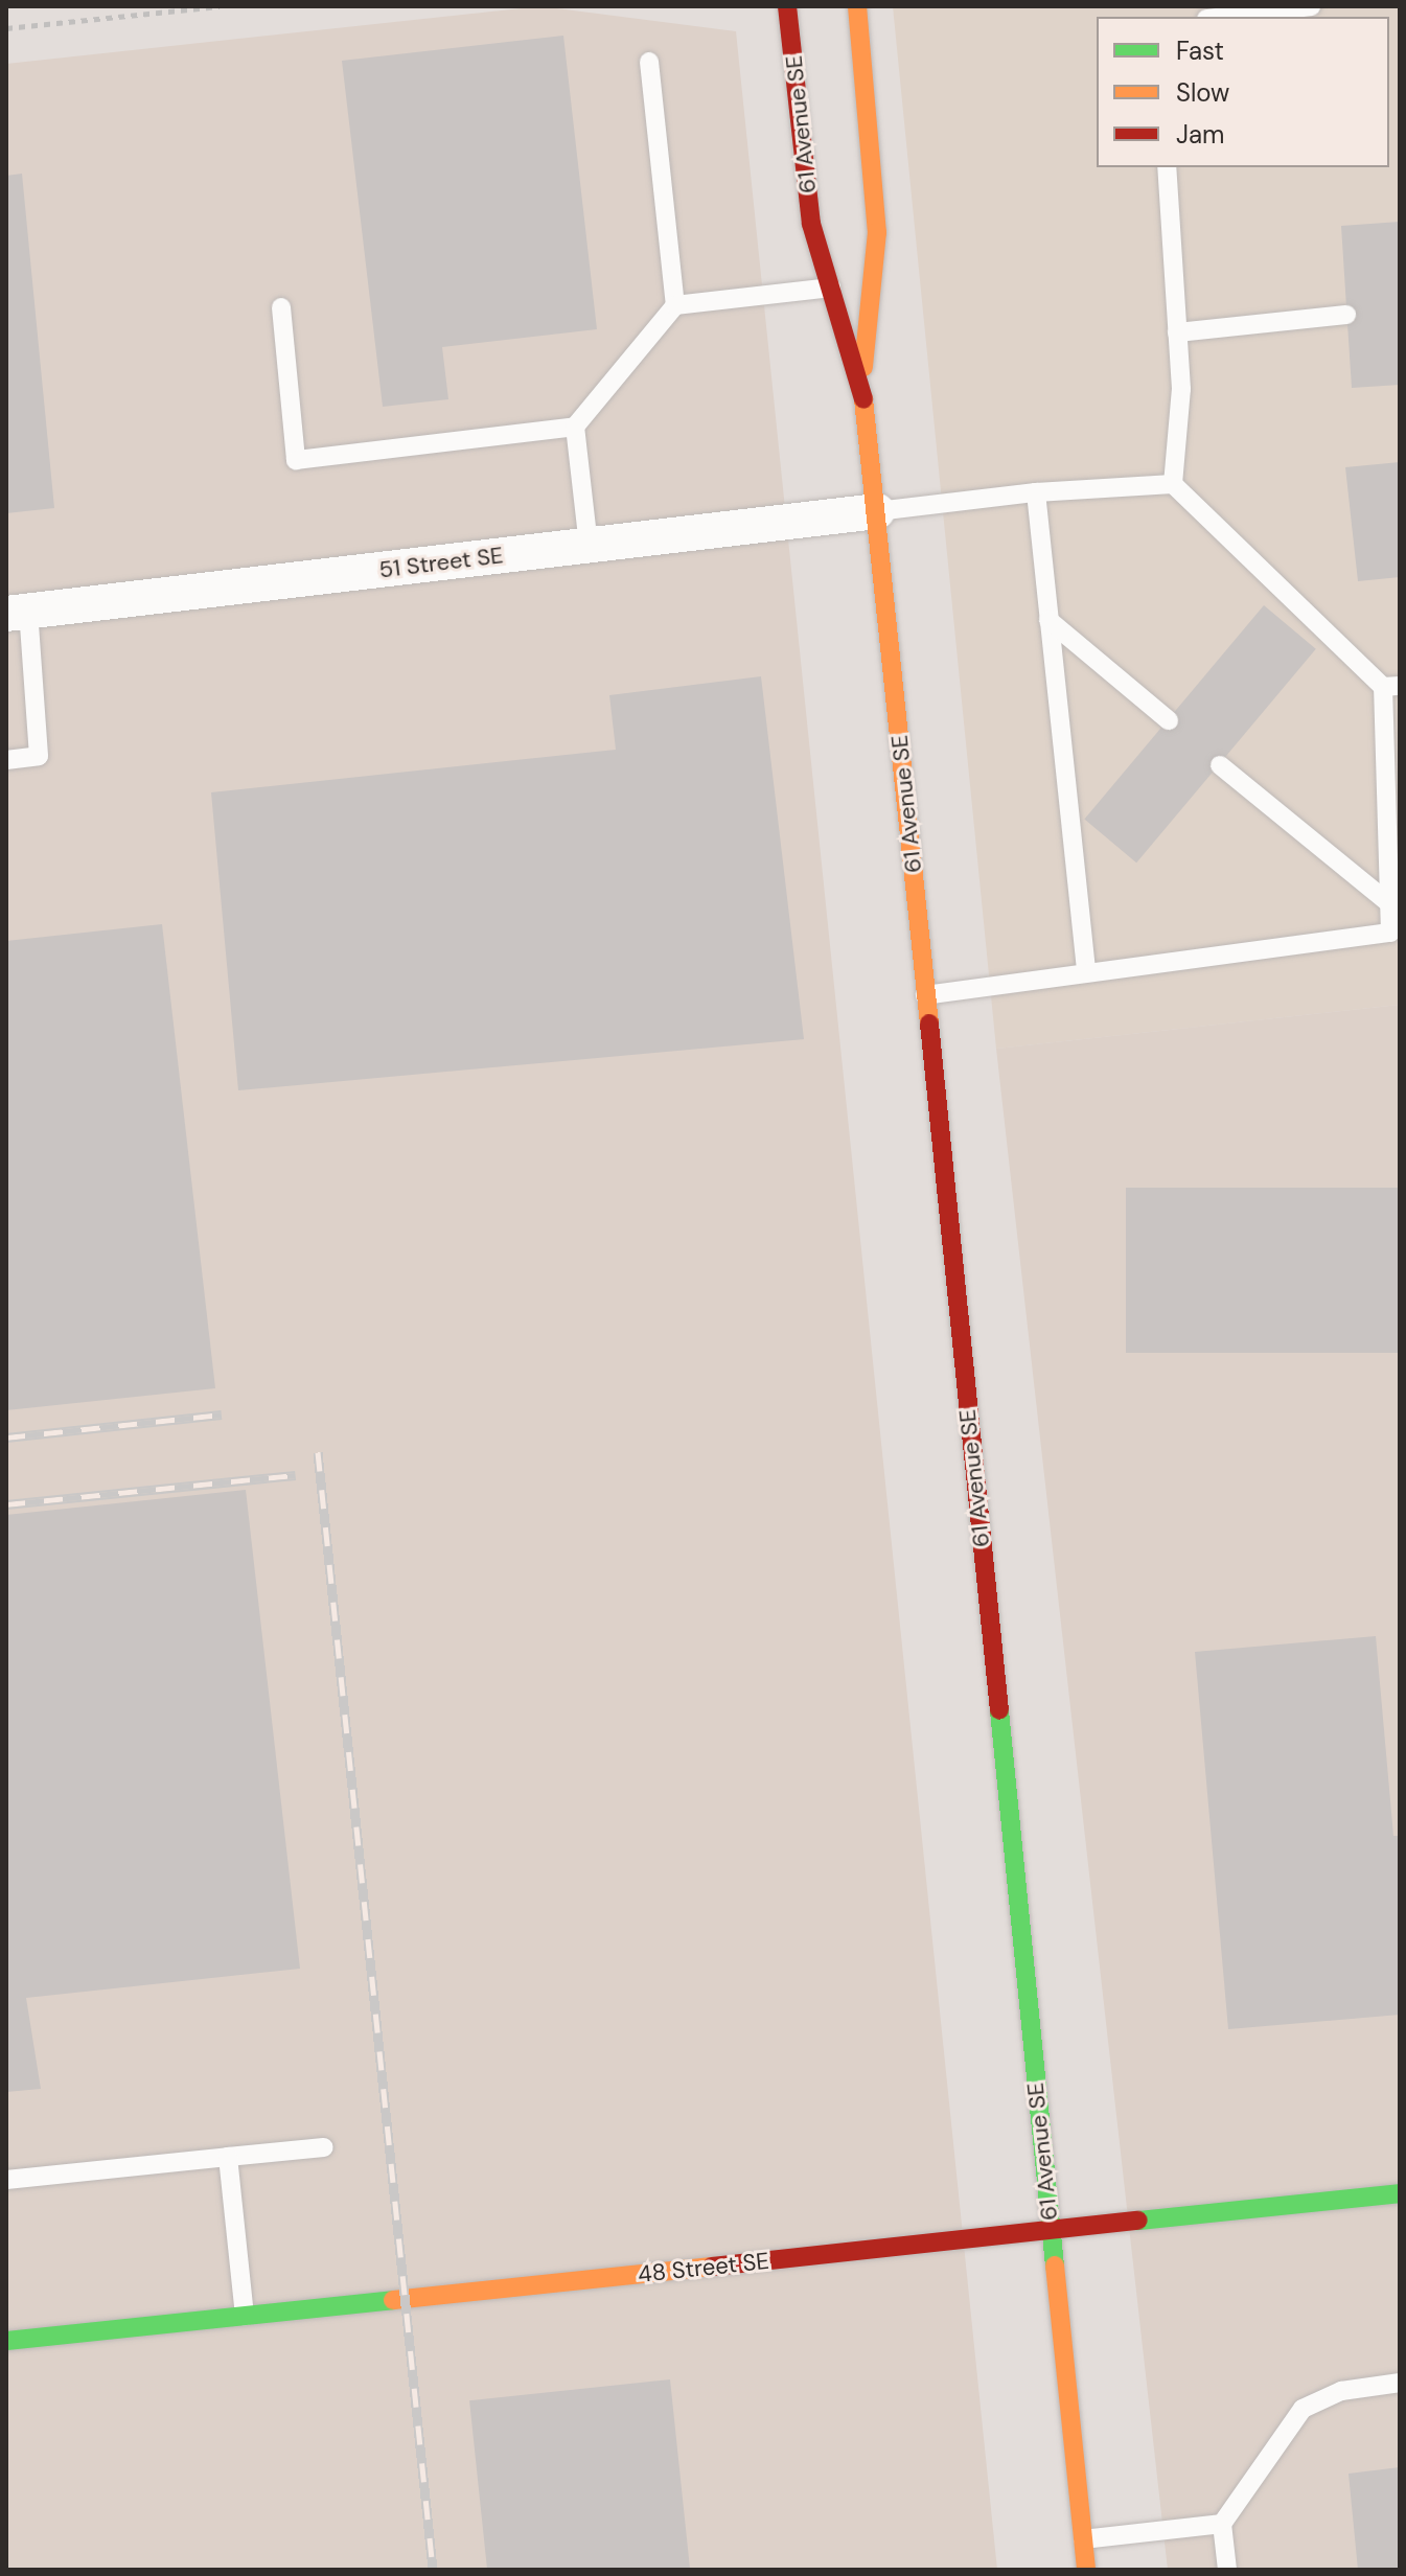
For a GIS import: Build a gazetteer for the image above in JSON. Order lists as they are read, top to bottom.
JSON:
{
  "streets": {
    "street": ["61 Avenue SE", "51 Street SE", "48 Street SE"]
  },
  "crossings": [
    ["61 Avenue SE", "51 Street SE"],
    ["61 Avenue SE", "48 Street SE"]
  ],
  "legend": ["Fast", "Slow", "Jam"]
}
